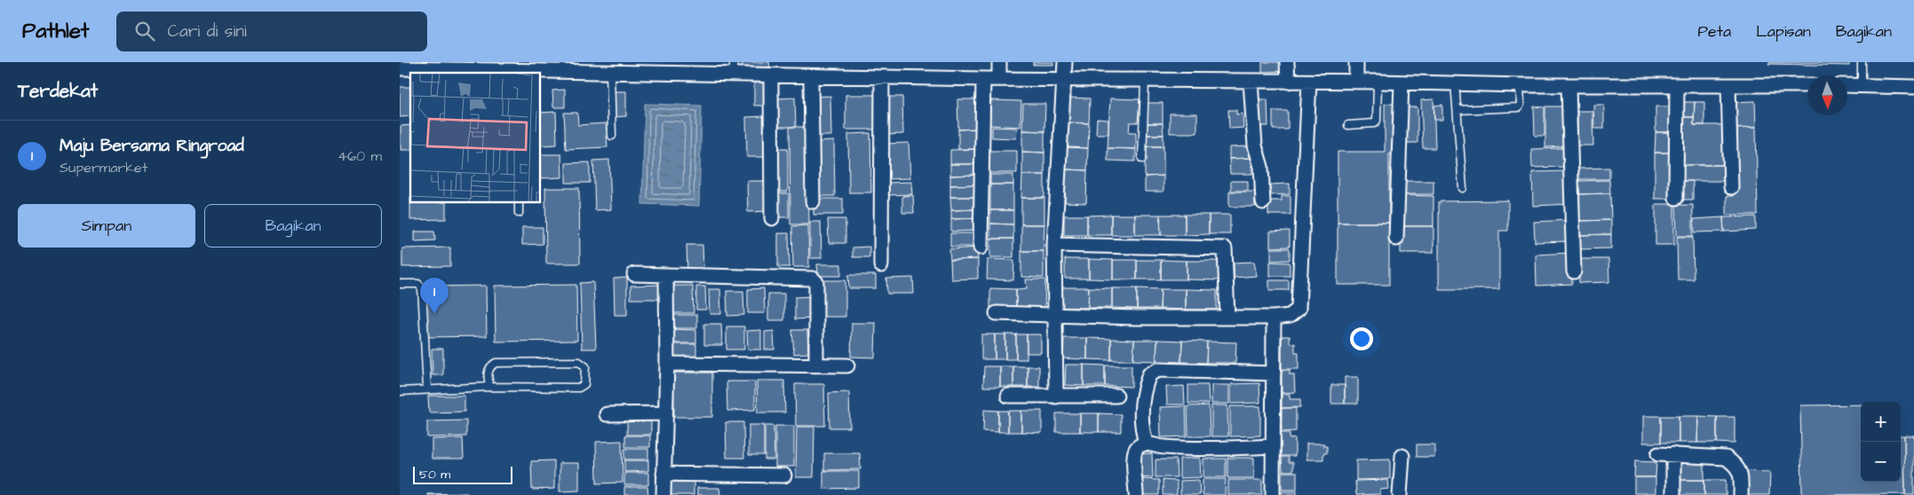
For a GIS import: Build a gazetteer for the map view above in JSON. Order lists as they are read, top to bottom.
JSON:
{
  "scale_bar": "50 m",
  "north": "bottom",
  "page": {
    "header": "Pathlet",
    "search": "Cari di sini",
    "nav": ["Peta", "Lapisan", "Bagikan"],
    "heading": "Terdekat",
    "list": [
      {
        "mark": "1",
        "name": "Maju Bersama Ringroad",
        "note": "Supermarket",
        "value": "460 m"
      }
    ],
    "buttons": ["Simpan", "Bagikan"],
    "pins": "1",
    "map_buttons": ["+", "−"],
    "scale": "50 m"
  }
}
